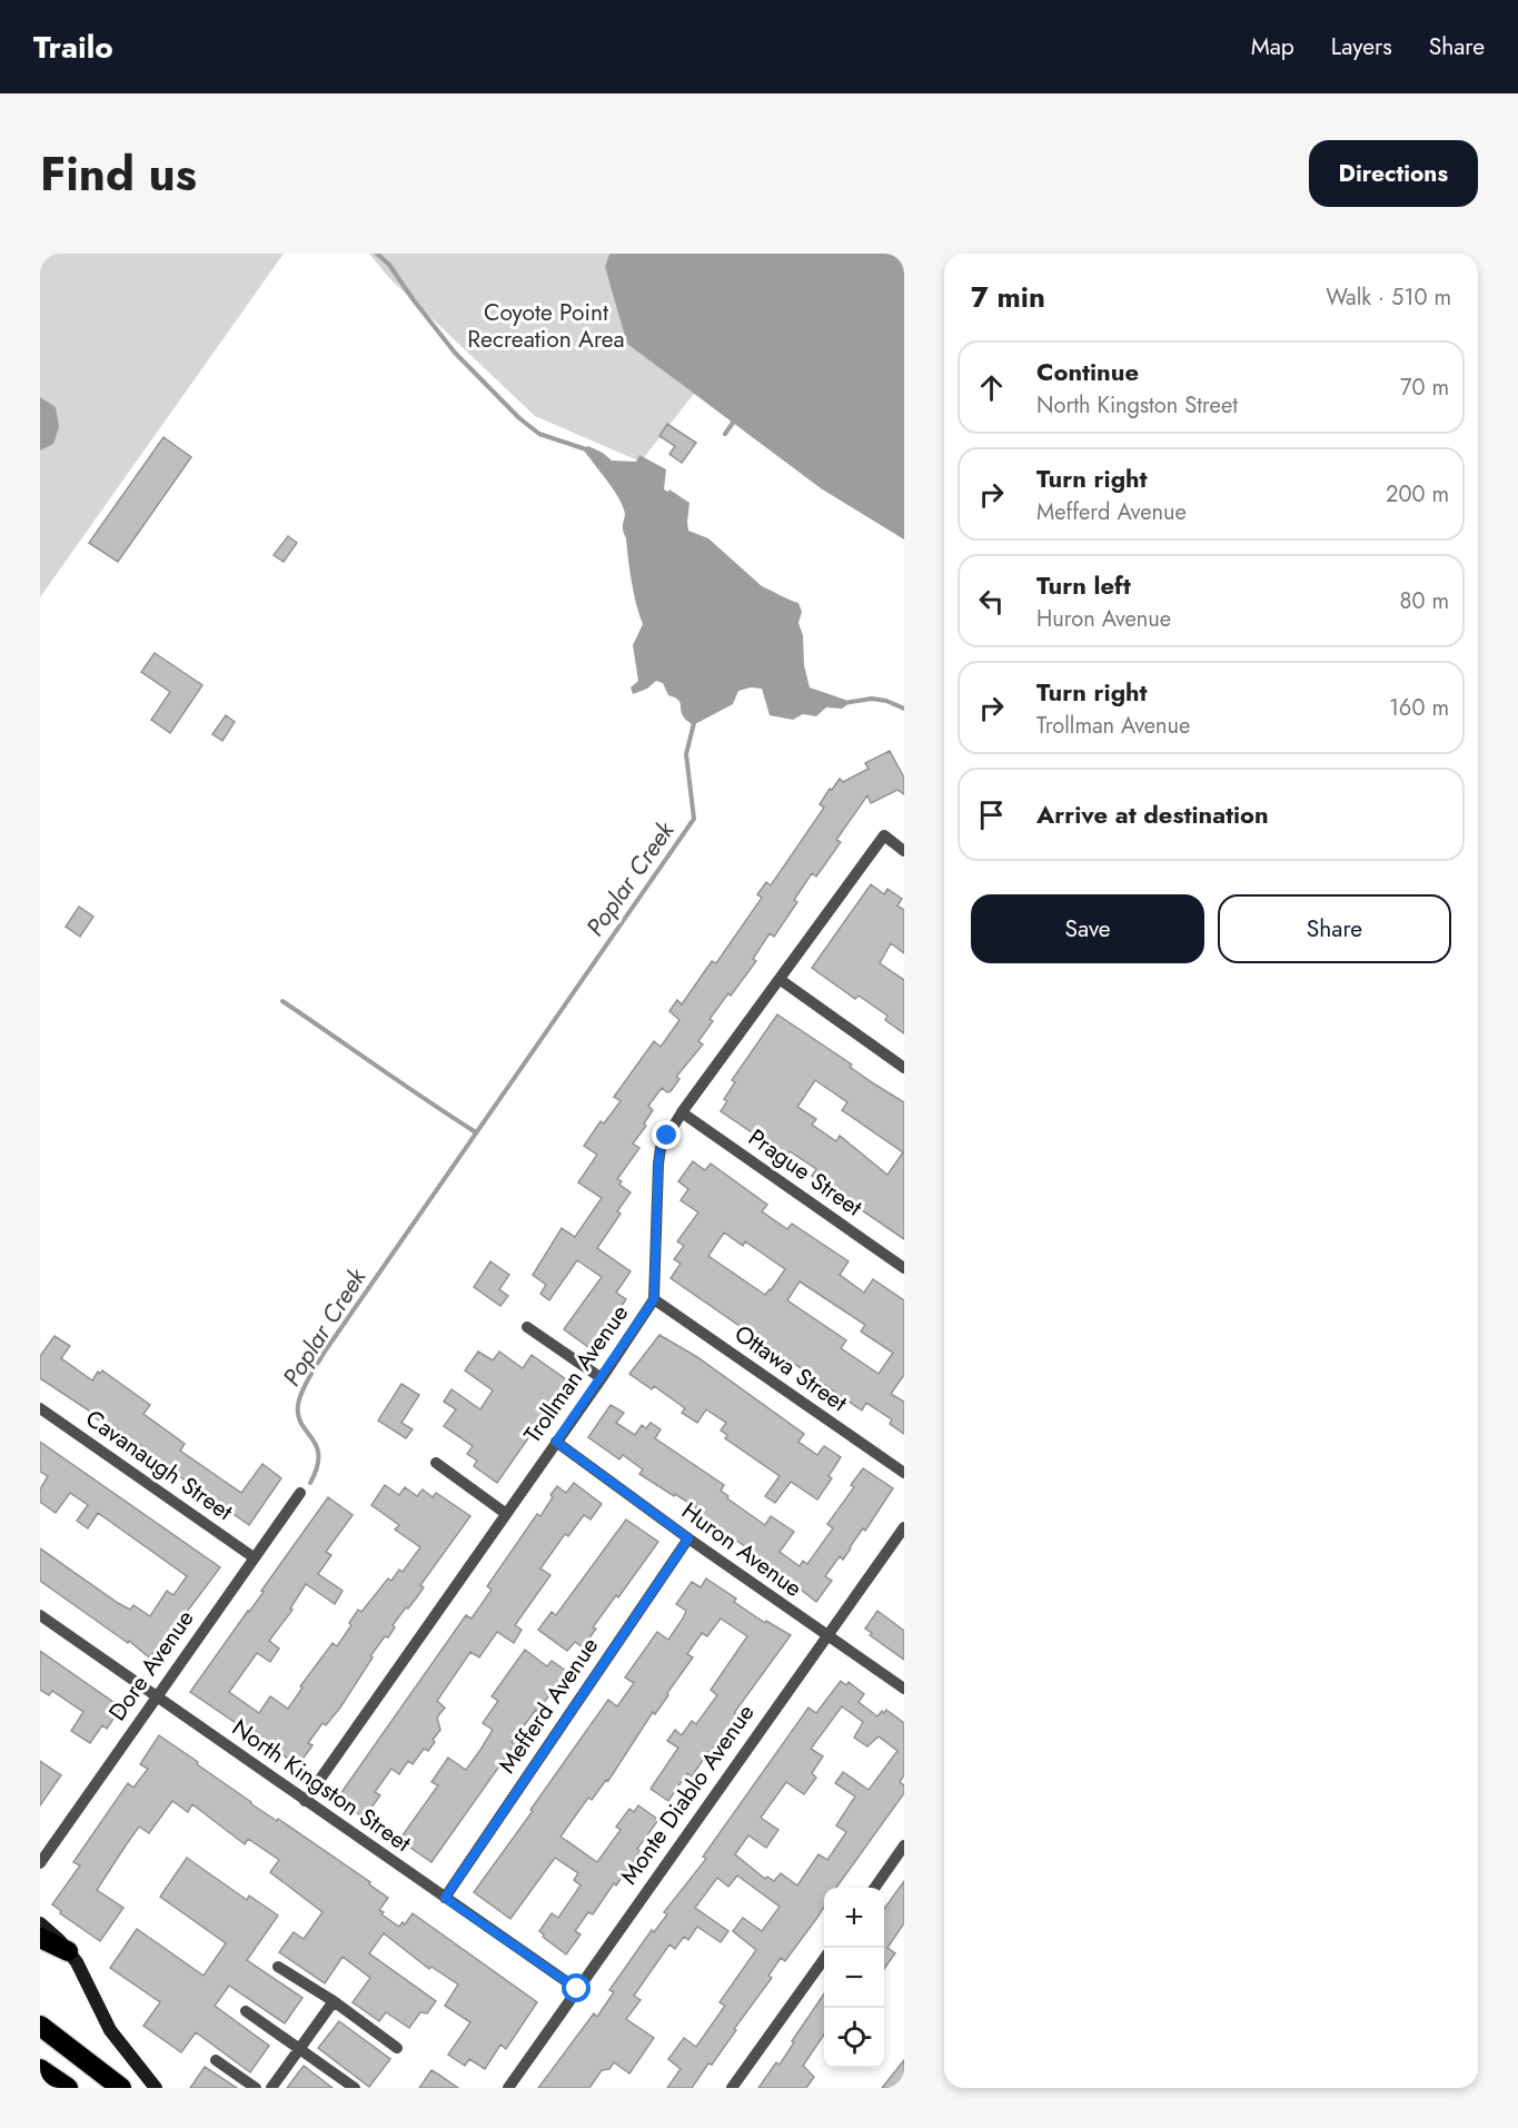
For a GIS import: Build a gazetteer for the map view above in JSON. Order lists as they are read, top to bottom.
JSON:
{
  "streets": {
    "street": [
      "Prague Street",
      "Ottawa Street",
      "Trollman Avenue",
      "Cavanaugh Street",
      "Huron Avenue",
      "Dore Avenue",
      "Mefferd Avenue",
      "North Kingston Street",
      "Monte Diablo Avenue"
    ]
  },
  "crossings": [
    ["Prague Street", "Trollman Avenue"],
    ["Ottawa Street", "Trollman Avenue"],
    ["Trollman Avenue", "Huron Avenue"],
    ["Trollman Avenue", "North Kingston Street"],
    ["Cavanaugh Street", "Dore Avenue"],
    ["Huron Avenue", "Mefferd Avenue"],
    ["Huron Avenue", "Monte Diablo Avenue"],
    ["Dore Avenue", "North Kingston Street"],
    ["Mefferd Avenue", "North Kingston Street"],
    ["North Kingston Street", "Monte Diablo Avenue"]
  ],
  "water": ["Poplar Creek"],
  "parks": ["Coyote Point Recreation Area"],
  "page": {
    "header": "Trailo",
    "nav": ["Map", "Layers", "Share"],
    "title": "Find us",
    "buttons": [
      "Directions",
      ["Save", "Share"]
    ],
    "heading": ["7 min", "Walk · 510 m"],
    "list": [
      ["Continue", "North Kingston Street", "70 m"],
      ["Turn right", "Mefferd Avenue", "200 m"],
      ["Turn left", "Huron Avenue", "80 m"],
      ["Turn right", "Trollman Avenue", "160 m"],
      "Arrive at destination"
    ],
    "map_buttons": ["+", "−"]
  }
}
